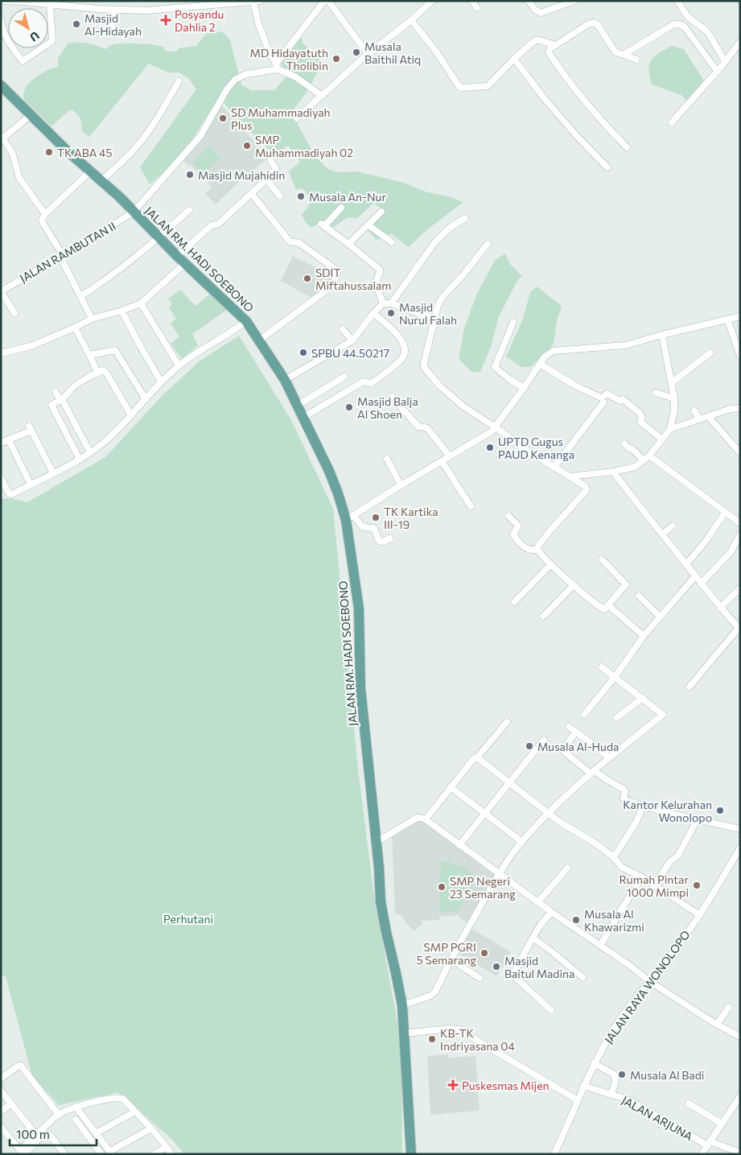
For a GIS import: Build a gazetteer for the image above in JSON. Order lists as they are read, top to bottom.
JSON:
{
  "streets": {
    "main road": ["JALAN RM. HADI SOEBONO"],
    "street": ["JALAN RAMBUTAN II", "JALAN RAYA WONOLOPO", "JALAN ARJUNA"]
  },
  "crossings": [
    ["JALAN RAMBUTAN II", "JALAN RM. HADI SOEBONO"],
    ["JALAN RAYA WONOLOPO", "JALAN ARJUNA"]
  ],
  "parks": ["Perhutani"],
  "places": {
    "health": ["Posyandu Dahlia 2", "Puskesmas Mijen"],
    "other": [
      "Masjid Al-Hidayah",
      "Musala Baithil Atiq",
      "MD Hidayatuth Tholibin",
      "SD Muhammadiyah Plus",
      "SMP Muhammadiyah 02",
      "TK ABA 45",
      "Masjid Mujahidin",
      "Musala An-Nur",
      "SDIT Miftahussalam",
      "Masjid Nurul Falah",
      "SPBU 44.50217",
      "Masjid Balja Al Shoen",
      "UPTD Gugus PAUD Kenanga",
      "TK Kartika III-19",
      "Musala Al-Huda",
      "Kantor Kelurahan Wonolopo",
      "Rumah Pintar 1000 Mimpi",
      "SMP Negeri 23 Semarang",
      "Musala Al Khawarizmi",
      "SMP PGRI 5 Semarang",
      "Masjid Baitul Madina",
      "KB-TK Indriyasana 04",
      "Musala Al Badi"
    ]
  },
  "scale_bar": "100 m",
  "north": "bottom right"
}
